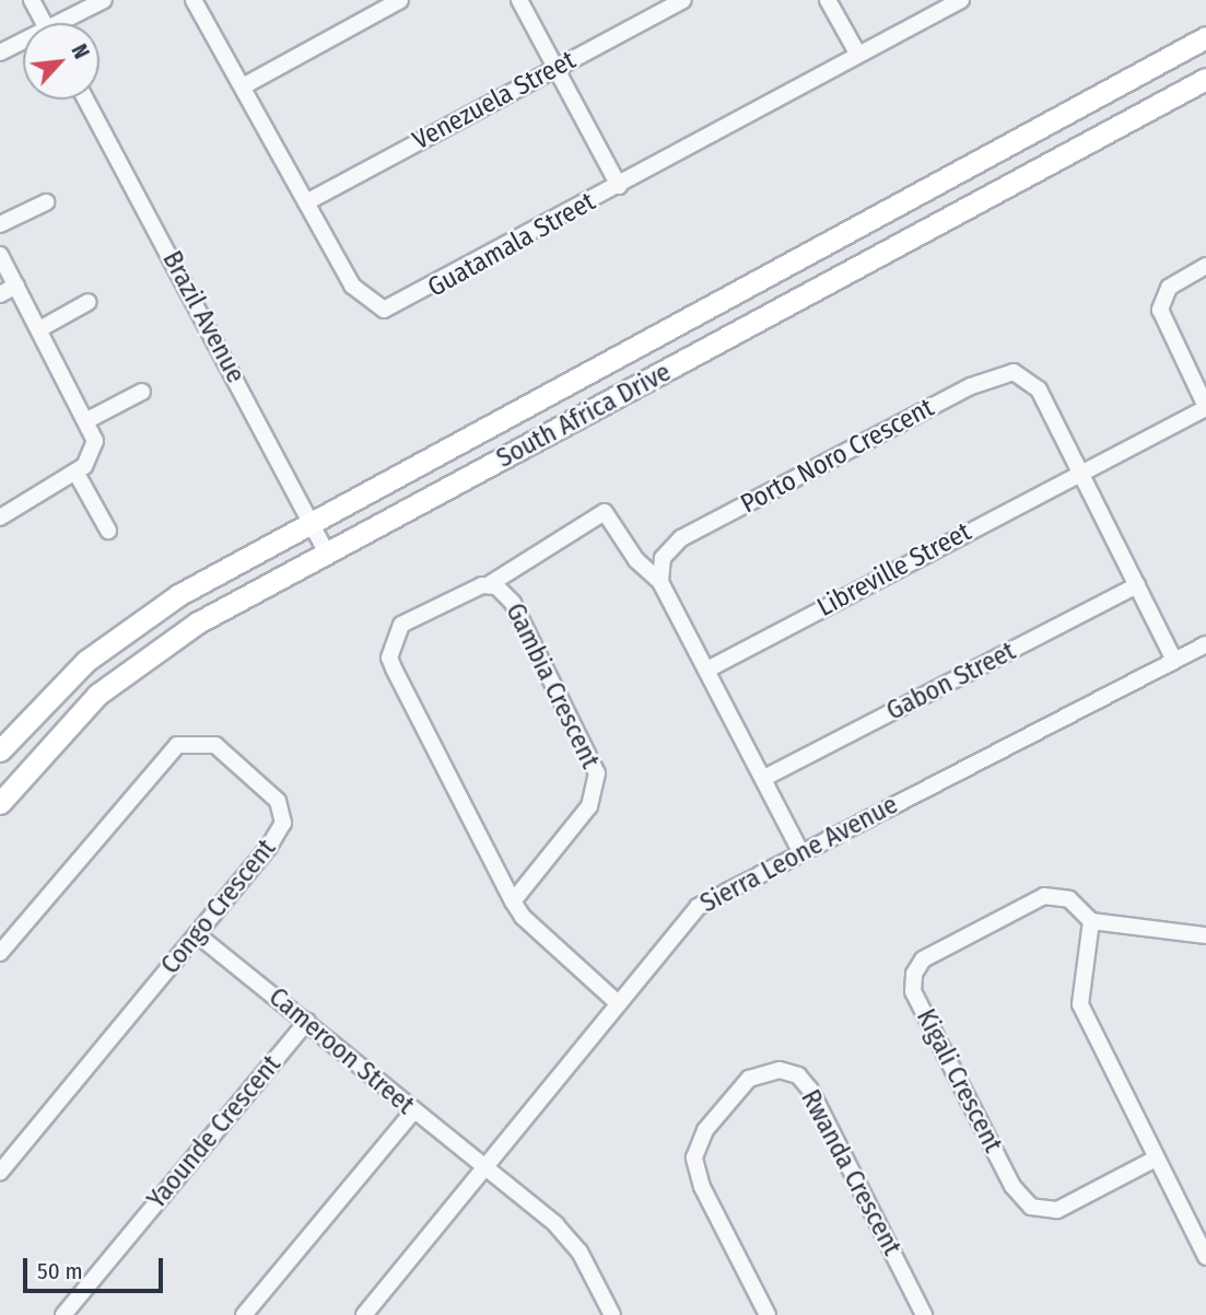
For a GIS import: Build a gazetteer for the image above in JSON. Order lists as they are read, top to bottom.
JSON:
{
  "streets": {
    "street": [
      "Venezuela Street",
      "Guatamala Street",
      "Brazil Avenue",
      "South Africa Drive",
      "Porto Noro Crescent",
      "Libreville Street",
      "Gabon Street",
      "Gambia Crescent",
      "Sierra Leone Avenue",
      "Congo Crescent",
      "Cameroon Street",
      "Kigali Crescent",
      "Yaounde Crescent",
      "Rwanda Crescent"
    ]
  },
  "crossings": [
    ["Venezuela Street", "Guatamala Street"],
    ["Brazil Avenue", "South Africa Drive"],
    ["Porto Noro Crescent", "Libreville Street"],
    ["Porto Noro Crescent", "Gabon Street"],
    ["Porto Noro Crescent", "Sierra Leone Avenue"],
    ["Gambia Crescent", "Sierra Leone Avenue"],
    ["Sierra Leone Avenue", "Cameroon Street"],
    ["Congo Crescent", "Cameroon Street"],
    ["Cameroon Street", "Yaounde Crescent"]
  ],
  "scale_bar": "50 m",
  "north": "top right"
}
